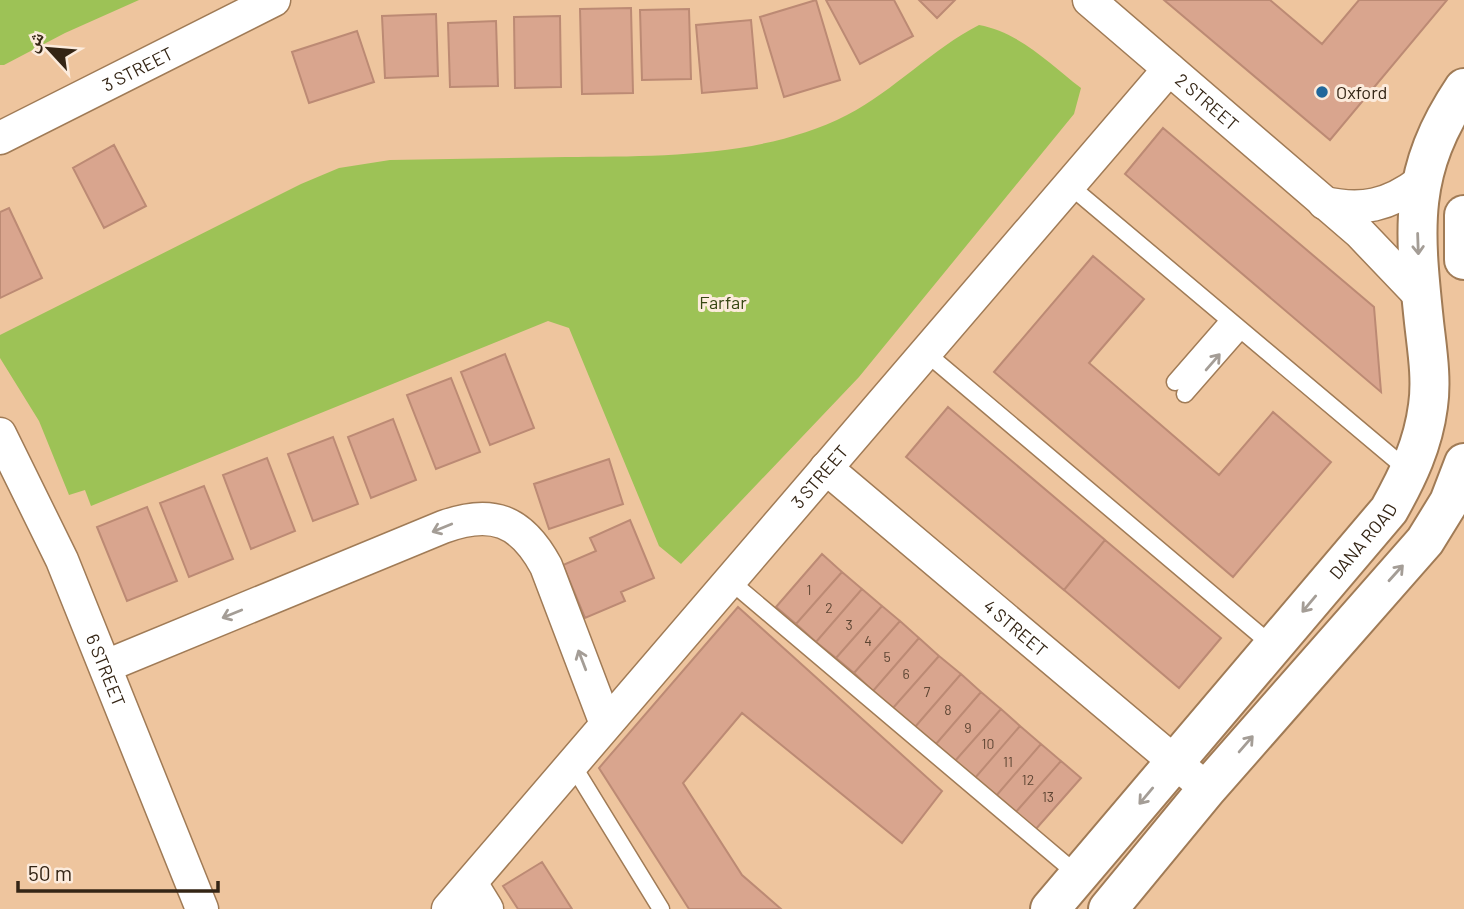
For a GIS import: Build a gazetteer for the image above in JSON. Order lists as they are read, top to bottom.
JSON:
{
  "streets": {
    "street": [
      "3 STREET",
      "2 STREET",
      "DANA ROAD",
      "4 STREET",
      "6 STREET"
    ]
  },
  "crossings": [
    ["3 STREET", "2 STREET"],
    ["3 STREET", "4 STREET"],
    ["2 STREET", "DANA ROAD"],
    ["DANA ROAD", "4 STREET"]
  ],
  "parks": ["Farfar"],
  "places": ["Oxford"],
  "house_numbers": [
    "1",
    "2",
    "3",
    "4",
    "5",
    "6",
    "7",
    "8",
    "9",
    "10",
    "11",
    "12",
    "13"
  ],
  "scale_bar": "50 m",
  "north": "top left"
}
